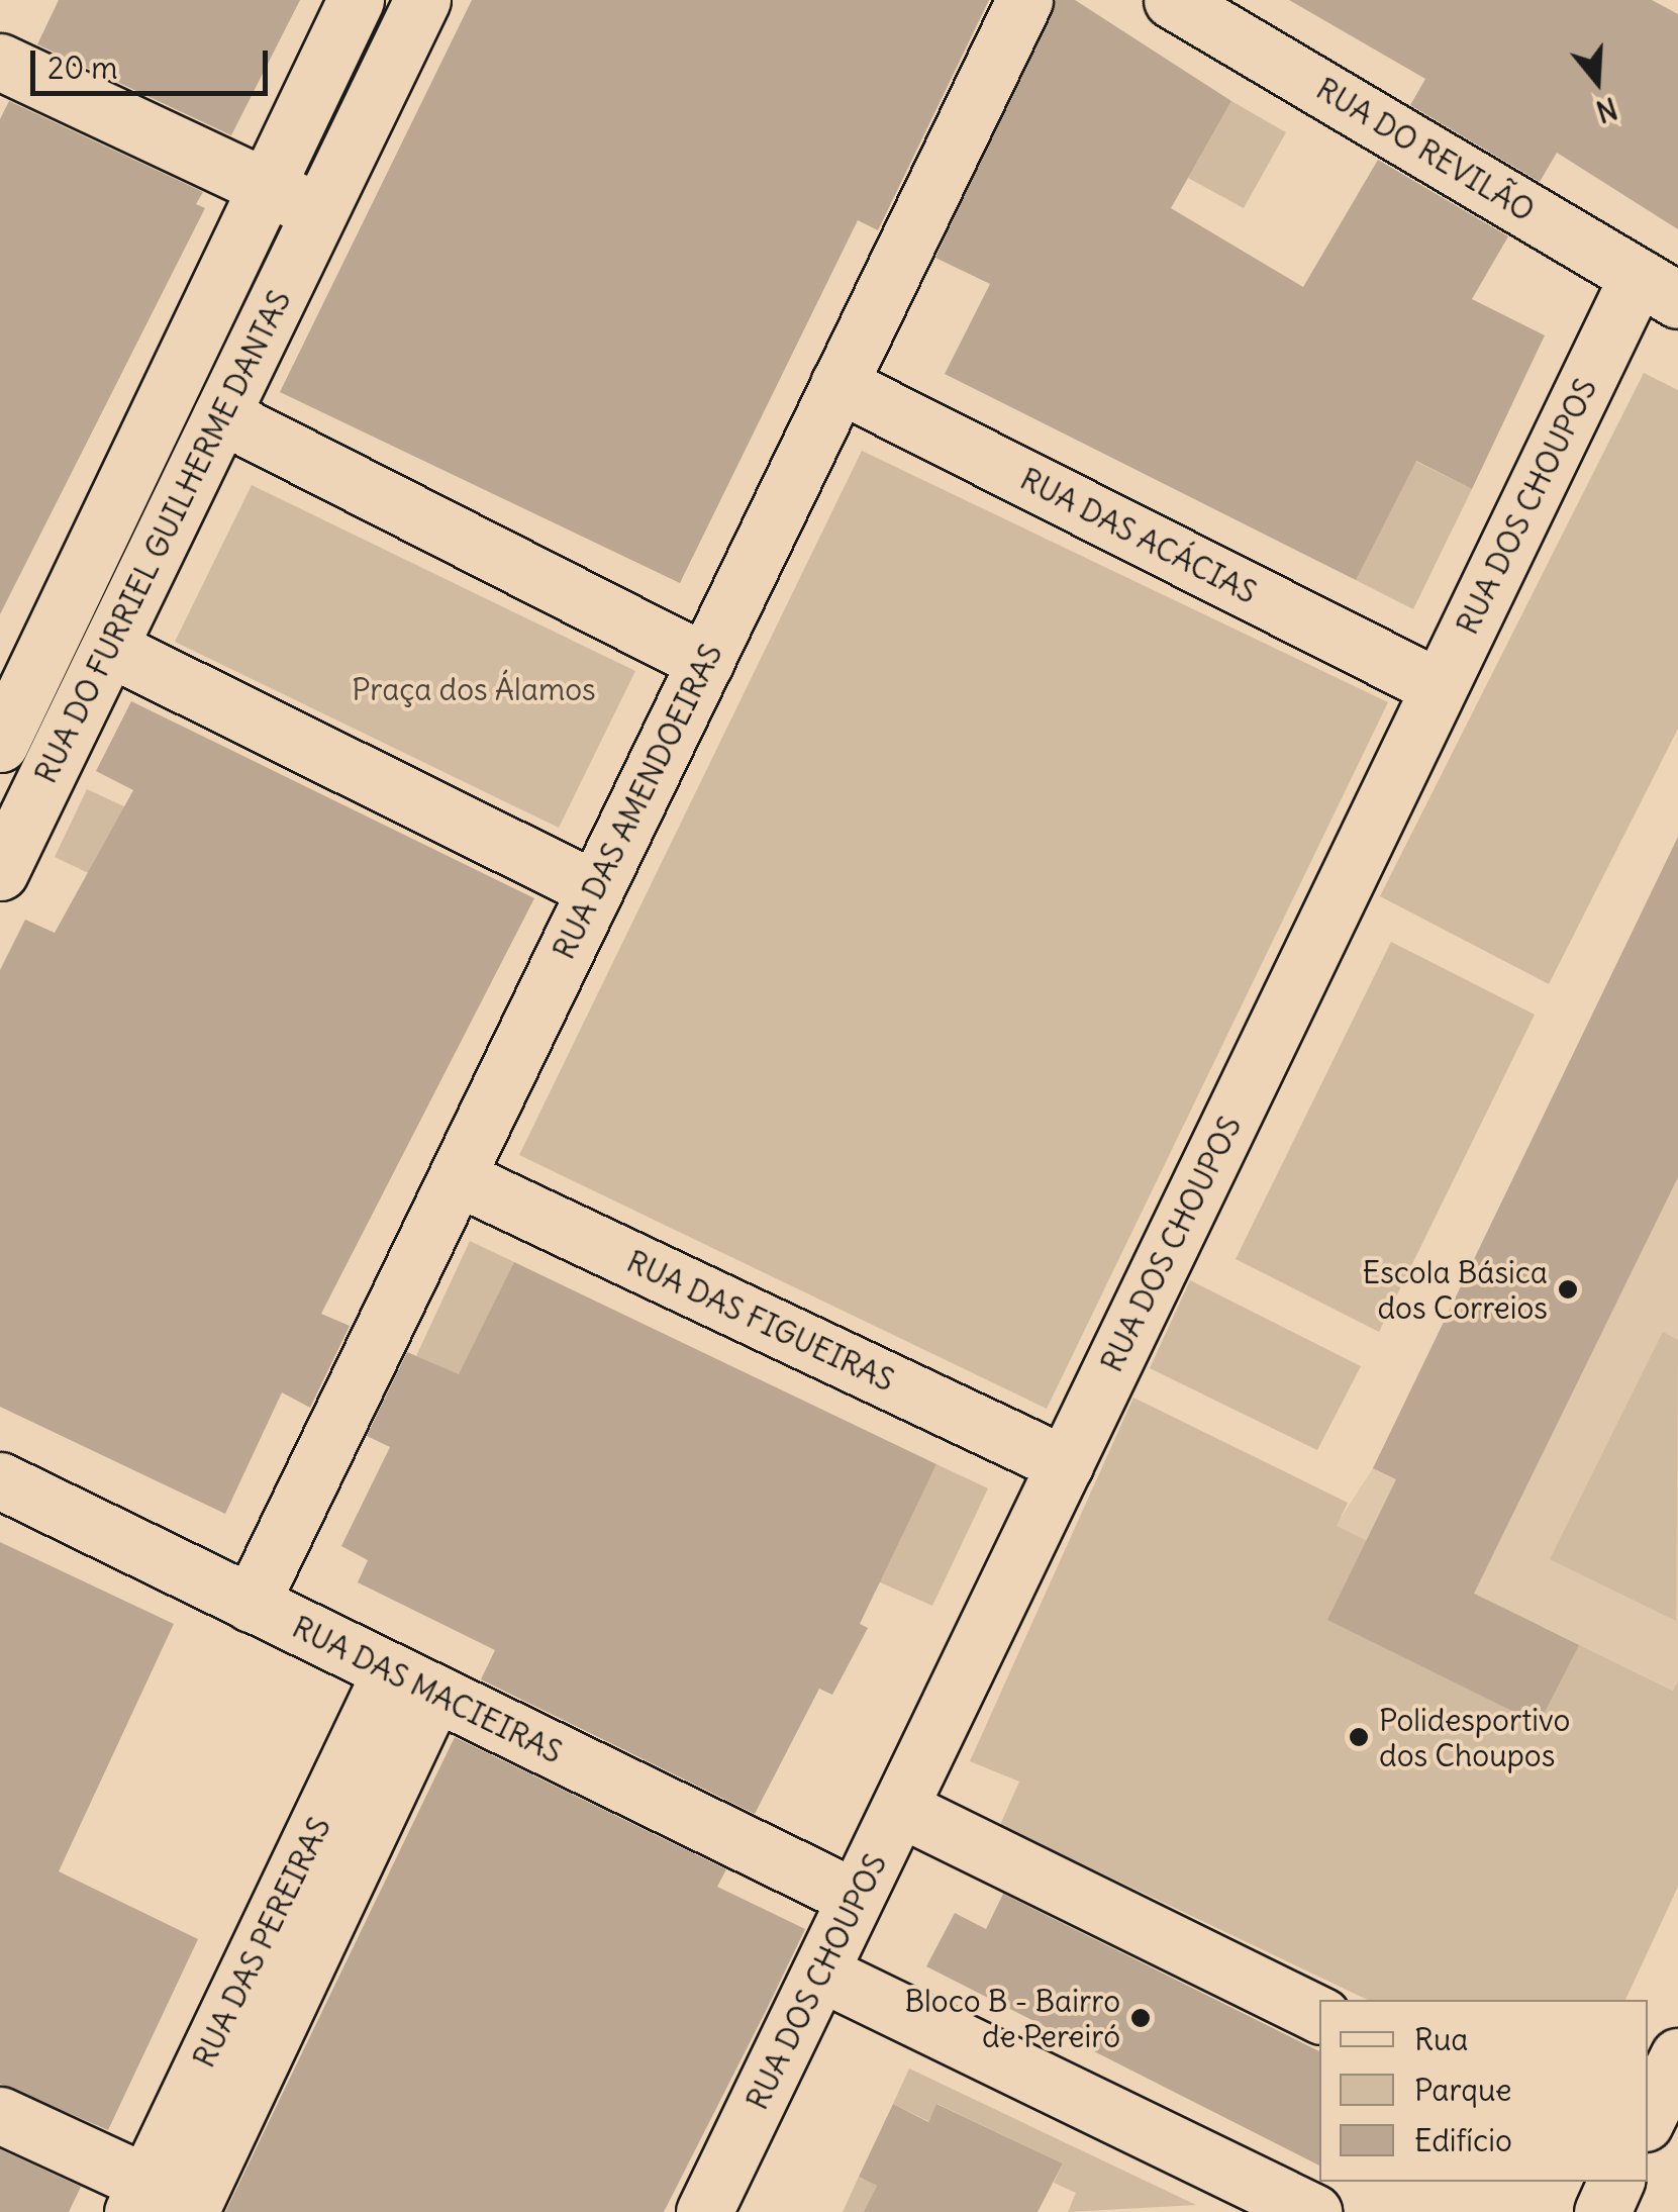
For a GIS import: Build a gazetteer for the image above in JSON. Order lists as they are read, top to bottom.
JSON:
{
  "streets": {
    "street": [
      "RUA DO REVILÃO",
      "RUA DOS CHOUPOS",
      "RUA DAS ACÁCIAS",
      "RUA DO FURRIEL GUILHERME DANTAS",
      "RUA DAS AMENDOEIRAS",
      "RUA DAS FIGUEIRAS",
      "RUA DAS MACIEIRAS",
      "RUA DAS PEREIRAS"
    ]
  },
  "crossings": [
    ["RUA DO REVILÃO", "RUA DOS CHOUPOS"],
    ["RUA DOS CHOUPOS", "RUA DAS ACÁCIAS"],
    ["RUA DOS CHOUPOS", "RUA DAS FIGUEIRAS"],
    ["RUA DOS CHOUPOS", "RUA DAS MACIEIRAS"],
    ["RUA DAS ACÁCIAS", "RUA DAS AMENDOEIRAS"],
    ["RUA DAS AMENDOEIRAS", "RUA DAS FIGUEIRAS"],
    ["RUA DAS AMENDOEIRAS", "RUA DAS MACIEIRAS"],
    ["RUA DAS MACIEIRAS", "RUA DAS PEREIRAS"]
  ],
  "parks": ["Praça dos Álamos"],
  "places": ["Escola Básica dos Correios", "Polidesportivo dos Choupos", "Bloco B - Bairro de Pereiró"],
  "legend": ["Rua", "Parque", "Edifício"],
  "scale_bar": "20 m",
  "north": "bottom"
}
